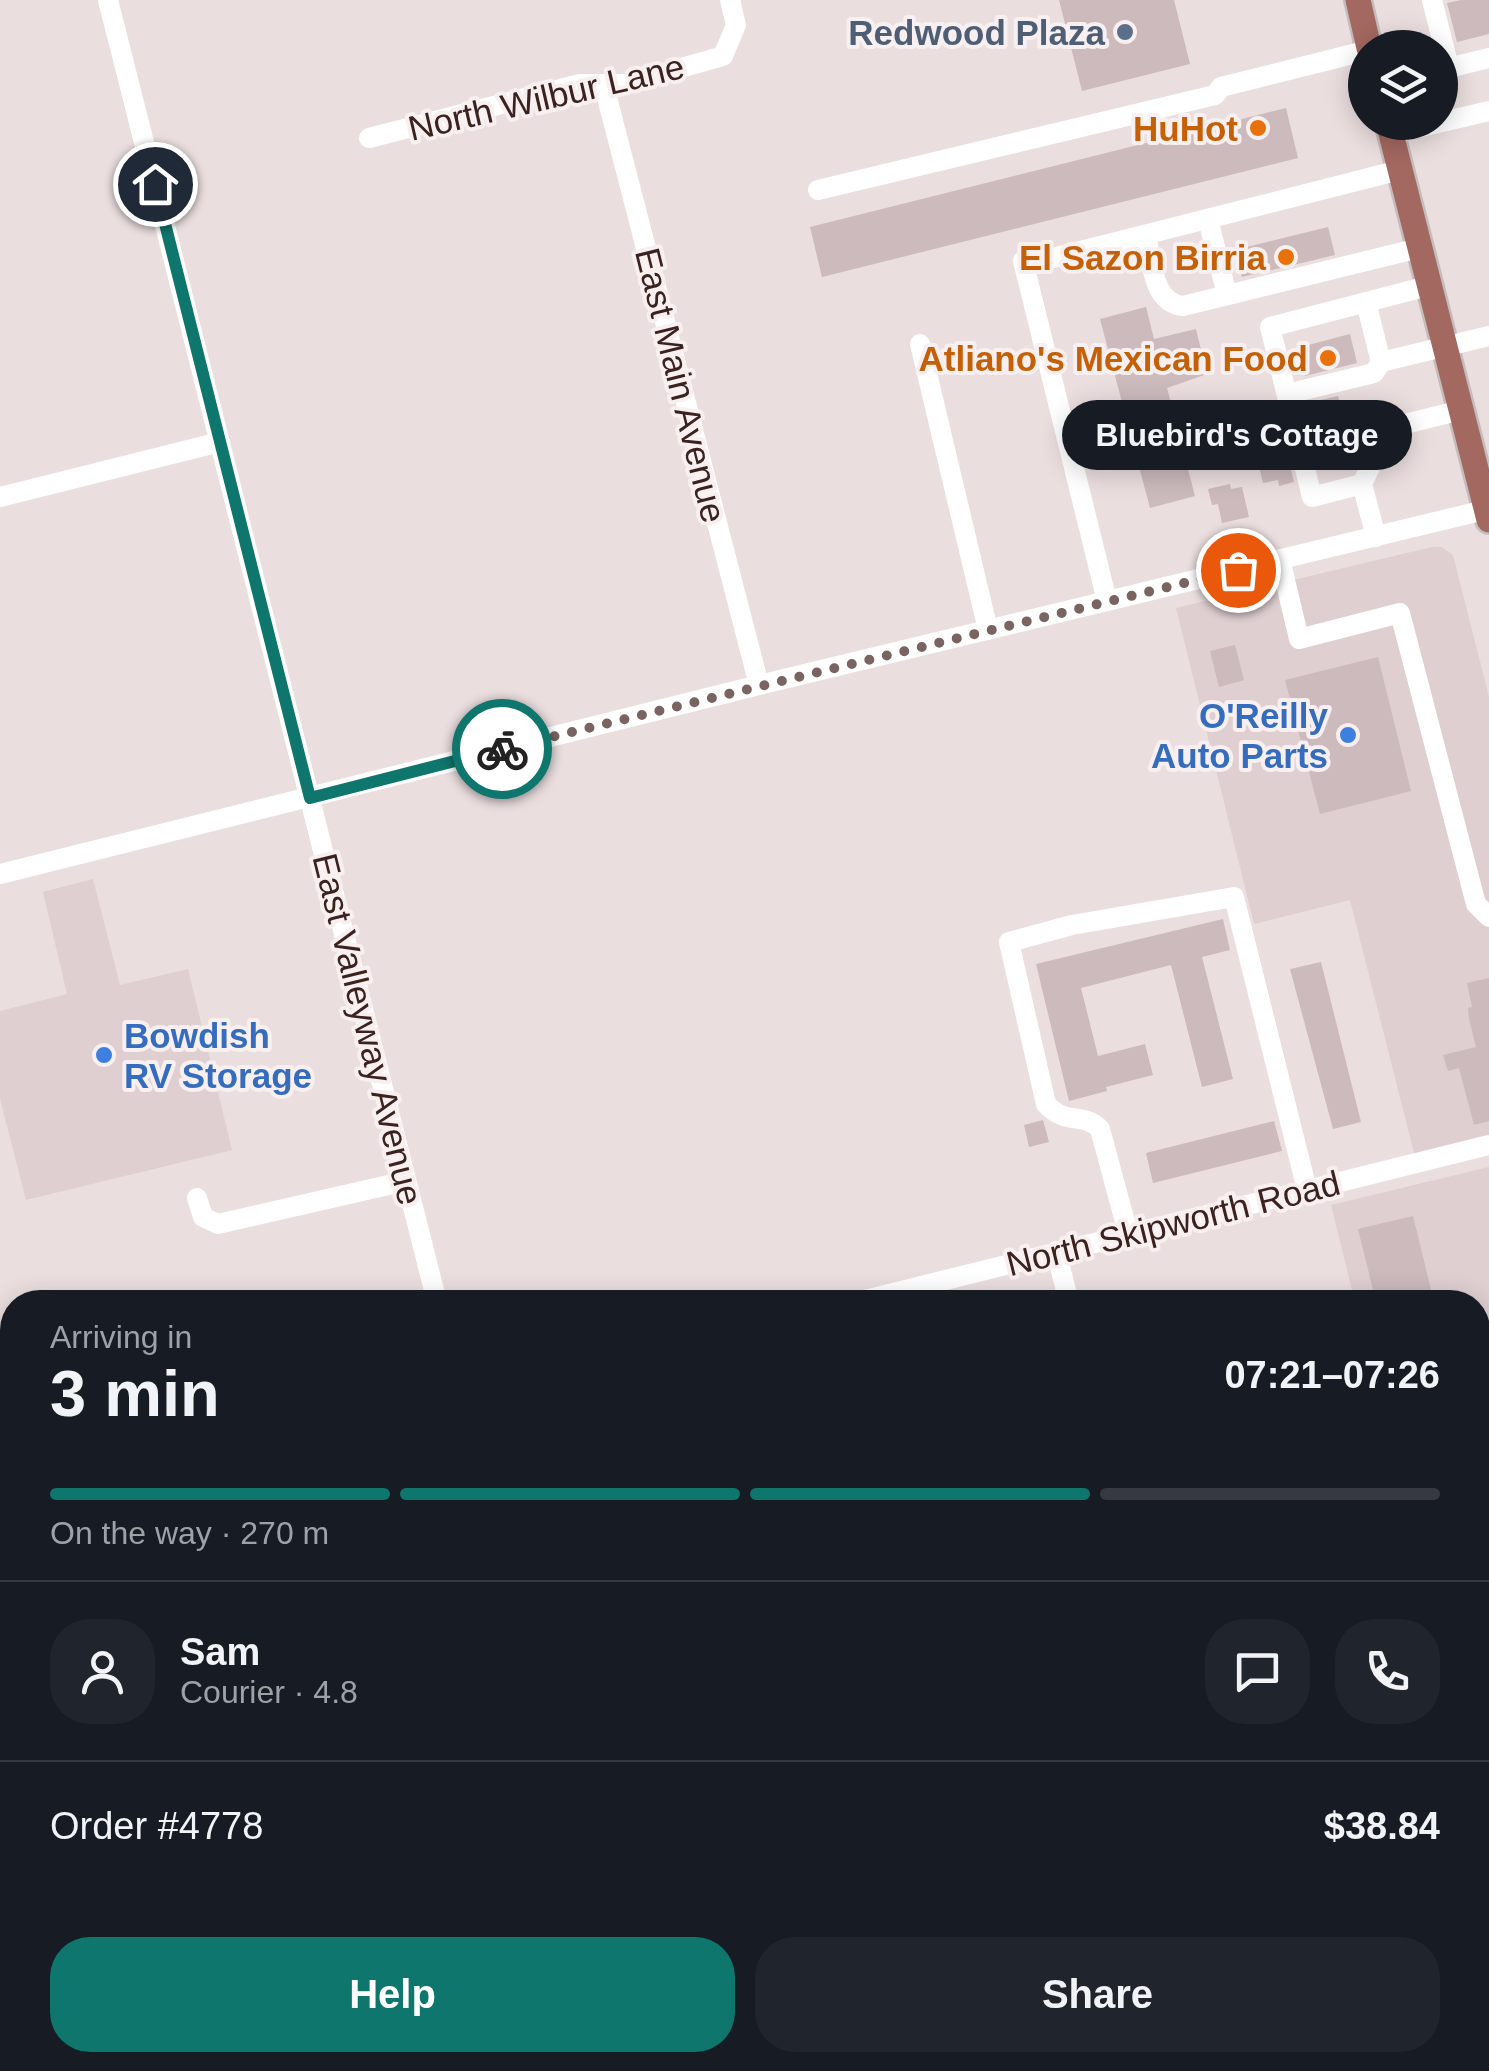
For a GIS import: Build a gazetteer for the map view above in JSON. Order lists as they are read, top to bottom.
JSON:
{
  "streets": {
    "street": [
      "North Wilbur Lane",
      "East Main Avenue",
      "East Valleyway Avenue",
      "North Skipworth Road"
    ]
  },
  "crossings": [
    ["North Wilbur Lane", "East Main Avenue"]
  ],
  "places": [
    "Redwood Plaza",
    "HuHot",
    "El Sazon Birria",
    "Atliano's Mexican Food",
    "Bluebird's Cottage",
    "O'Reilly Auto Parts",
    "Bowdish RV Storage"
  ],
  "page": {
    "bubble": "Bluebird's Cottage",
    "heading": ["3 min", "Arriving in", "07:21–07:26"],
    "panel": [
      "Sam",
      "Courier · 4.8",
      "Order #4778",
      "$38.84"
    ],
    "bar": "On the way · 270 m",
    "buttons": ["Help", "Share"]
  }
}
